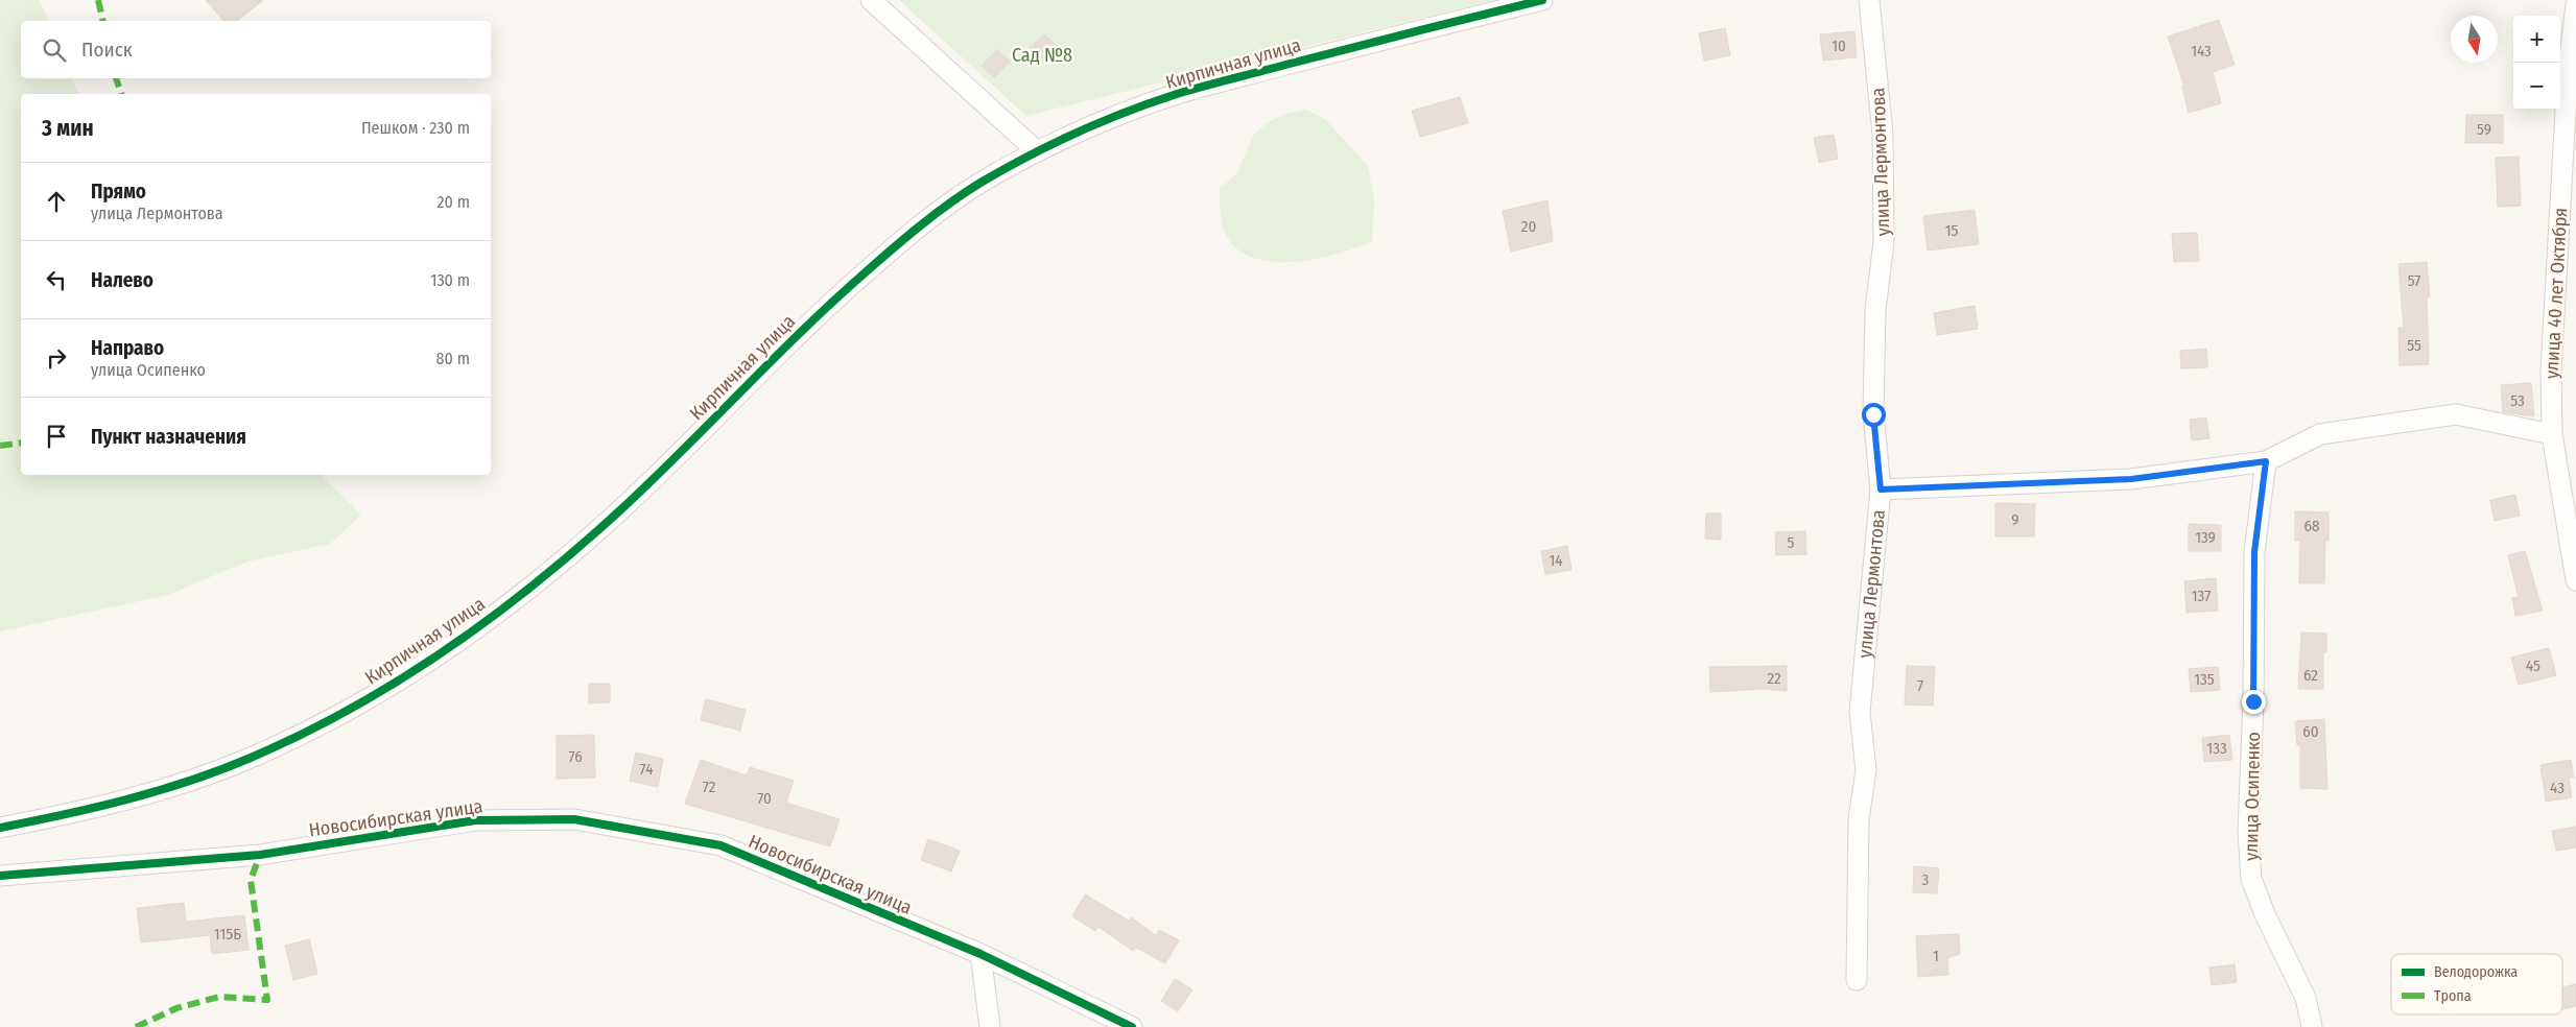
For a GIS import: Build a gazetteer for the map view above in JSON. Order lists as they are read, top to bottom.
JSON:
{
  "streets": {
    "street": [
      "Кирпичная улица",
      "улица Лермонтова",
      "улица 40 лет Октября",
      "улица Осипенко",
      "Новосибирская улица"
    ]
  },
  "parks": ["Сад №8"],
  "house_numbers": [
    "10",
    "143",
    "59",
    "20",
    "15",
    "57",
    "55",
    "53",
    "9",
    "68",
    "139",
    "5",
    "14",
    "137",
    "45",
    "62",
    "22",
    "135",
    "7",
    "60",
    "133",
    "76",
    "74",
    "72",
    "43",
    "70",
    "3",
    "115Б",
    "1"
  ],
  "legend": ["Велодорожка", "Тропа"],
  "north": "bottom",
  "page": {
    "map_buttons": ["+", "−"],
    "search": "Поиск",
    "heading": ["3 мин", "Пешком · 230 m"],
    "list": [
      ["Прямо", "улица Лермонтова", "20 m"],
      ["Налево", "130 m"],
      ["Направо", "улица Осипенко", "80 m"],
      "Пункт назначения"
    ]
  }
}
